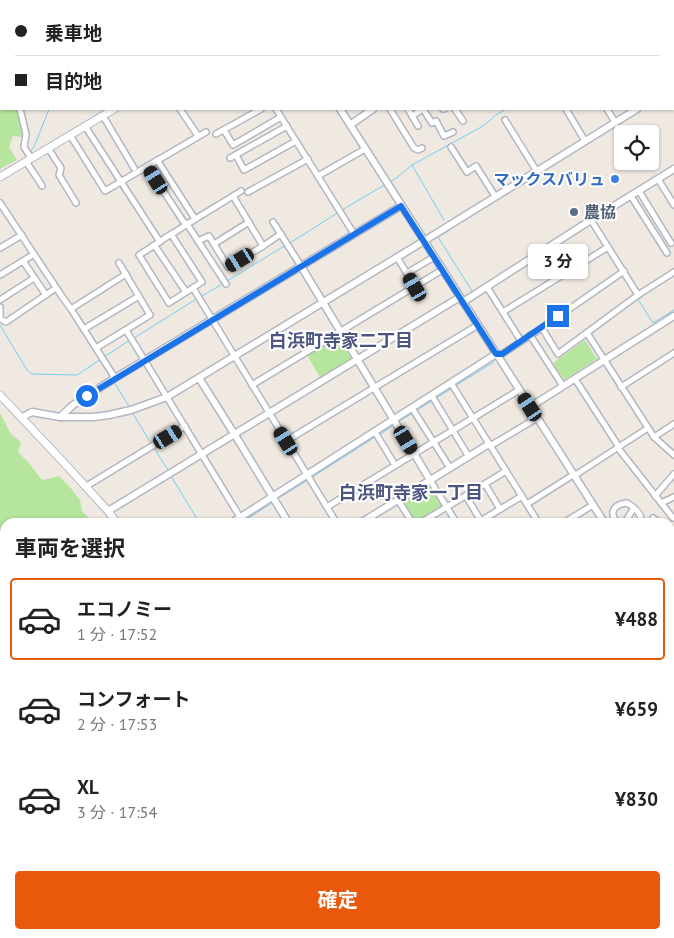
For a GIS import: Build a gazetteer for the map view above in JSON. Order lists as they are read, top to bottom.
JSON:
{
  "districts": ["白浜町寺家二丁目", "白浜町寺家一丁目"],
  "places": ["マックスバリュ", "農協"],
  "page": {
    "banner": ["乗車地", "目的地"],
    "bubble": "3 分",
    "heading": "車両を選択",
    "list": [
      {
        "name": "エコノミー",
        "note": "1 分 · 17:52",
        "value": "¥488"
      },
      {
        "name": "コンフォート",
        "note": "2 分 · 17:53",
        "value": "¥659"
      },
      {
        "name": "XL",
        "note": "3 分 · 17:54",
        "value": "¥830"
      }
    ],
    "buttons": "確定"
  }
}
